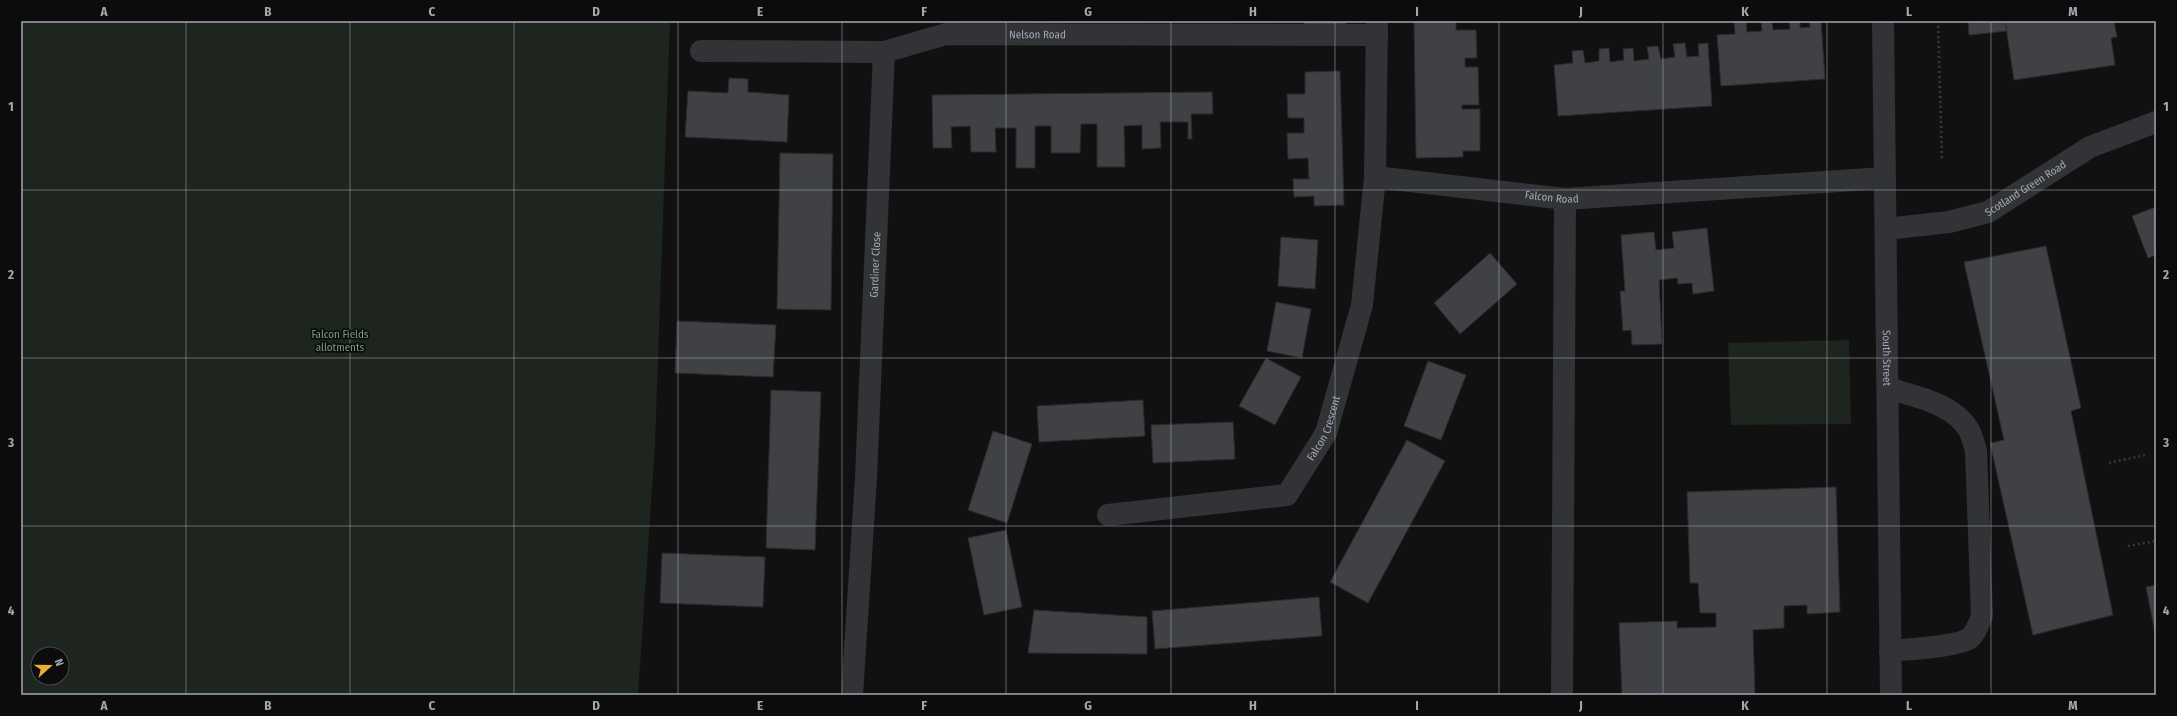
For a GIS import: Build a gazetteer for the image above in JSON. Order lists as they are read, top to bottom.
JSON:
{
  "streets": {
    "street": [
      "Nelson Road",
      "Scotland Green Road",
      "Falcon Road",
      "Gardiner Close",
      "South Street",
      "Falcon Crescent"
    ]
  },
  "crossings": [
    ["Nelson Road", "Gardiner Close"],
    ["Scotland Green Road", "South Street"],
    ["Falcon Road", "South Street"],
    ["Falcon Road", "Falcon Crescent"]
  ],
  "parks": ["Falcon Fields allotments"],
  "north": "right",
  "grid": {
    "columns": [
      "A",
      "B",
      "C",
      "D",
      "E",
      "F",
      "G",
      "H",
      "I",
      "J",
      "K",
      "L",
      "M"
    ],
    "rows": [
      "1",
      "2",
      "3",
      "4"
    ]
  }
}
